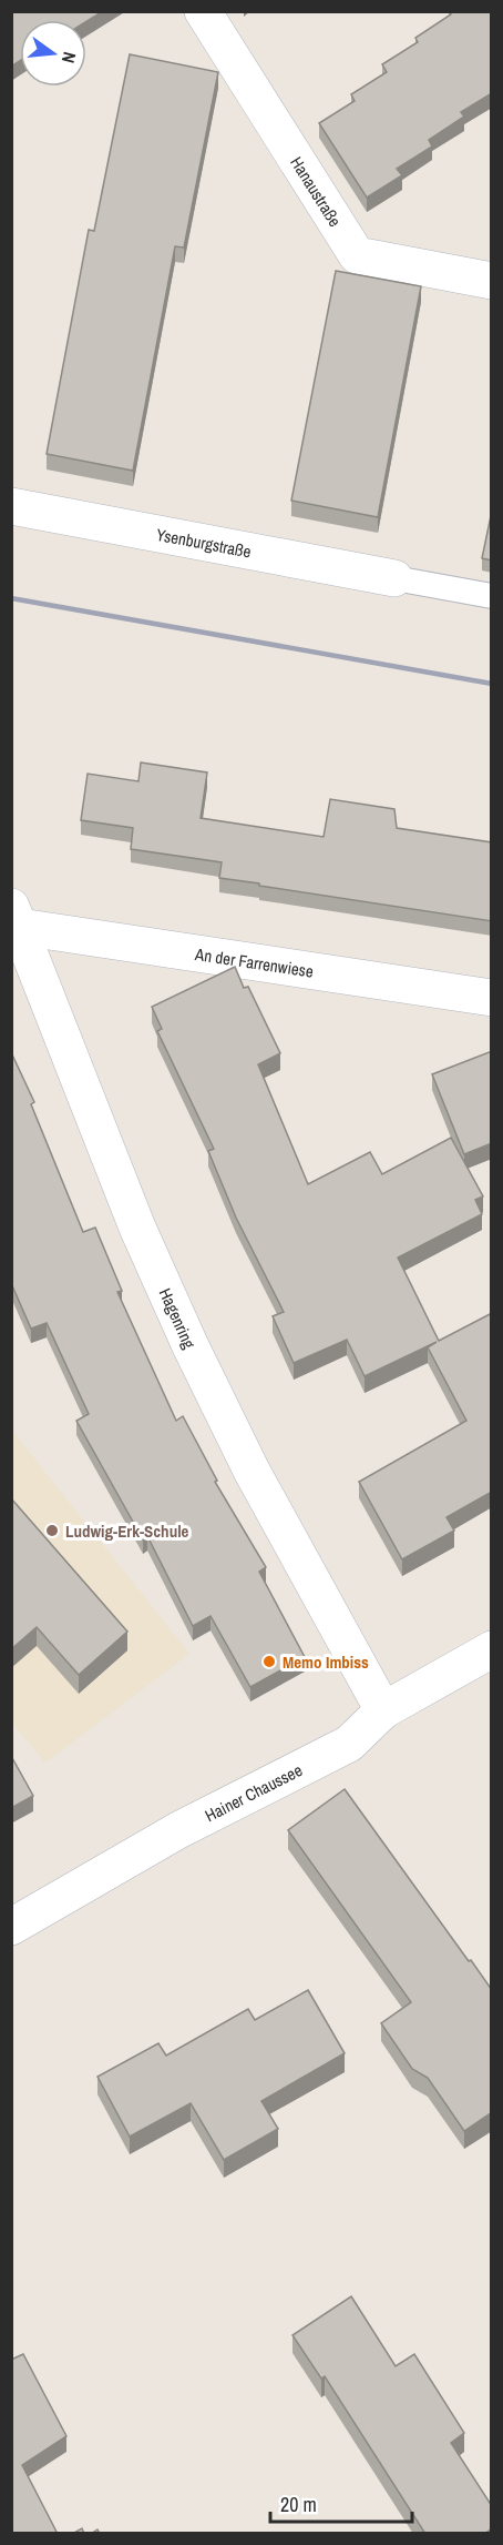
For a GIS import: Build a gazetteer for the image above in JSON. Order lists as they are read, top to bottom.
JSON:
{
  "streets": {
    "street": [
      "Hanaustraße",
      "Ysenburgstraße",
      "An der Farrenwiese",
      "Hagenring",
      "Hainer Chaussee"
    ]
  },
  "crossings": [
    ["An der Farrenwiese", "Hagenring"],
    ["Hagenring", "Hainer Chaussee"]
  ],
  "places": ["Ludwig-Erk-Schule", "Memo Imbiss"],
  "scale_bar": "20 m",
  "north": "right"
}
